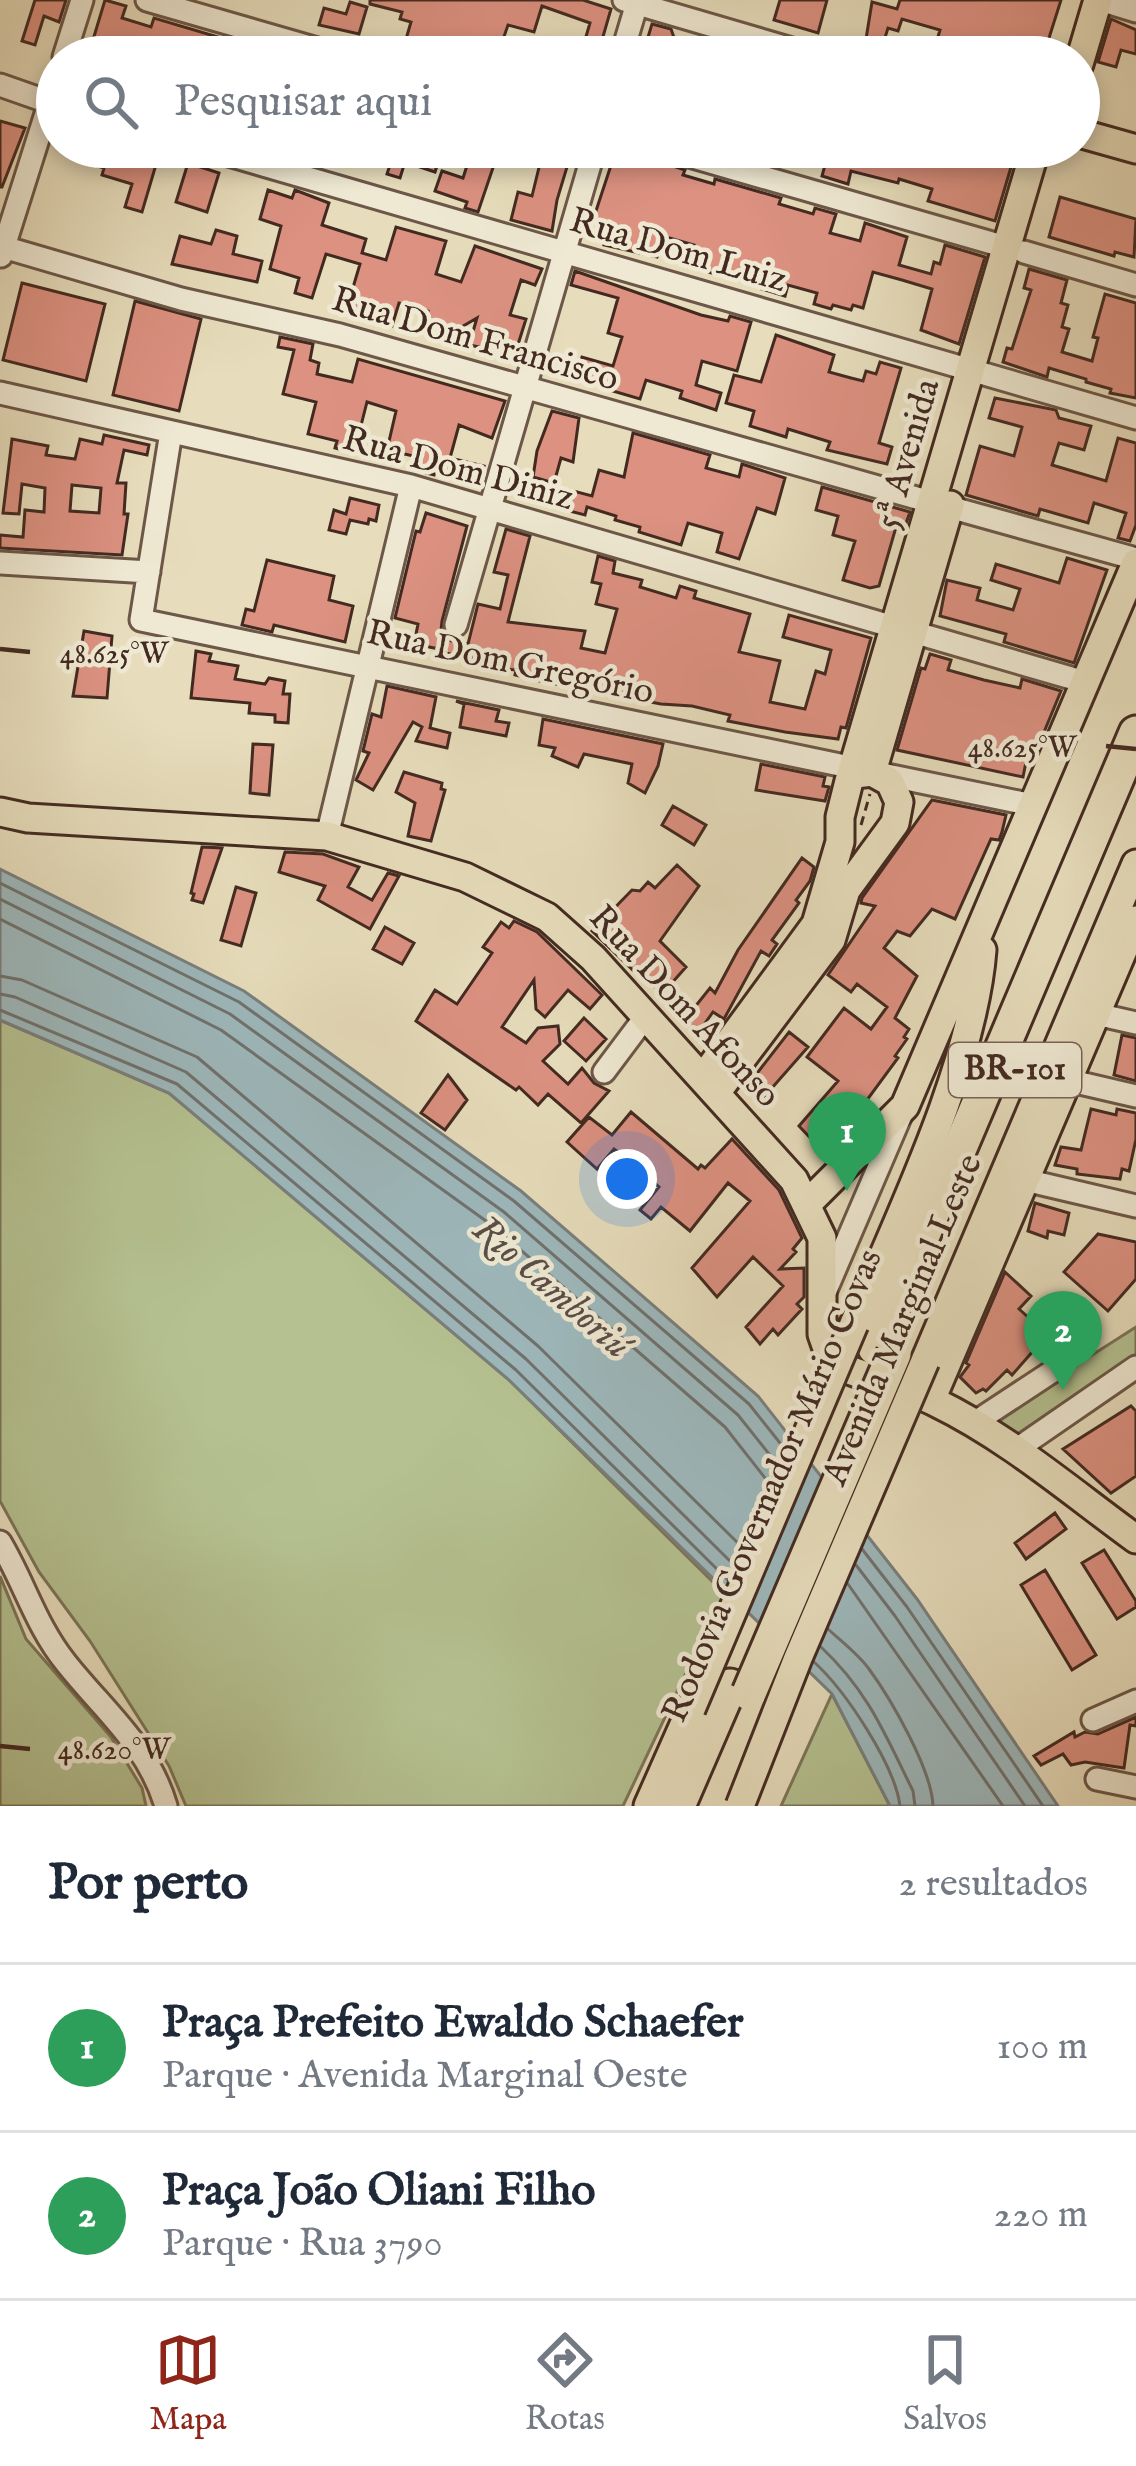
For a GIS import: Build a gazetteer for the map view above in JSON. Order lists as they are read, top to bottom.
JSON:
{
  "streets": {
    "highway": ["BR-101", "Rodovia Governador Mário Covas"],
    "main road": ["5ª Avenida", "Rua Dom Afonso", "Avenida Marginal Leste"],
    "street": [
      "Rua Dom Luiz",
      "Rua Dom Francisco",
      "Rua Dom Diniz",
      "Rua Dom Gregório"
    ]
  },
  "crossings": [
    ["Rua Dom Luiz", "5ª Avenida"],
    ["Rua Dom Francisco", "5ª Avenida"],
    ["5ª Avenida", "Rua Dom Diniz"],
    ["5ª Avenida", "Rua Dom Gregório"],
    ["Rua Dom Afonso", "Avenida Marginal Leste"],
    ["Rua Dom Afonso", "Rodovia Governador Mário Covas"],
    ["Avenida Marginal Leste", "Rodovia Governador Mário Covas"]
  ],
  "water": ["Rio Camboriú"],
  "page": {
    "search": "Pesquisar aqui",
    "pins": ["1", "2"],
    "heading": ["Por perto", "2 resultados"],
    "list": [
      {
        "mark": "1",
        "name": "Praça Prefeito Ewaldo Schaefer",
        "note": "Parque · Avenida Marginal Oeste",
        "value": "100 m"
      },
      {
        "mark": "2",
        "name": "Praça João Oliani Filho",
        "note": "Parque · Rua 3790",
        "value": "220 m"
      }
    ],
    "nav": ["Mapa", "Rotas", "Salvos"]
  },
  "coordinates": ["48.625°W", "48.620°W"]
}
